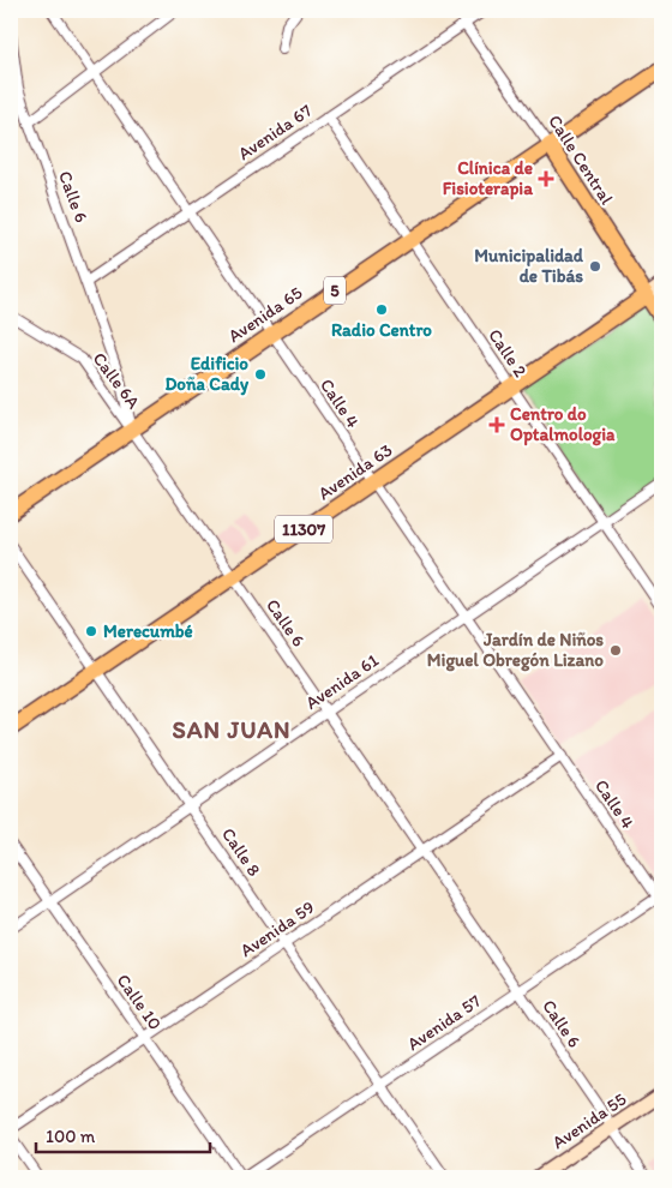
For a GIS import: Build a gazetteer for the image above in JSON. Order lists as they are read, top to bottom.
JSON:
{
  "streets": {
    "main road": [
      "Calle Central",
      "5",
      "Avenida 65",
      "Avenida 63",
      "11307"
    ],
    "street": [
      "Avenida 67",
      "Calle 6",
      "Calle 2",
      "Calle 6A",
      "Calle 4",
      "Avenida 61",
      "Calle 8",
      "Avenida 59",
      "Calle 10",
      "Avenida 57",
      "Avenida 55"
    ]
  },
  "crossings": [
    ["Avenida 67", "Calle Central"],
    ["Avenida 67", "Calle 6"],
    ["Avenida 67", "Calle 2"],
    ["Avenida 67", "Calle 4"],
    ["Calle Central", "Avenida 65"],
    ["Calle Central", "Avenida 63"],
    ["Calle 6", "Avenida 65"],
    ["Calle 6", "Calle 6A"],
    ["Calle 6", "Avenida 63"],
    ["Calle 6", "Avenida 61"],
    ["Calle 6", "Avenida 59"],
    ["Calle 6", "Avenida 57"],
    ["Calle 6", "Avenida 55"],
    ["Avenida 65", "Calle 2"],
    ["Avenida 65", "Calle 6A"],
    ["Avenida 65", "Calle 4"],
    ["Calle 2", "Avenida 63"],
    ["Calle 2", "Avenida 61"],
    ["Calle 4", "Avenida 63"],
    ["Calle 4", "Avenida 61"],
    ["Calle 4", "Avenida 59"],
    ["Calle 4", "Avenida 57"],
    ["Avenida 63", "Calle 8"],
    ["Avenida 61", "Calle 8"],
    ["Avenida 61", "Calle 10"],
    ["Calle 8", "Avenida 59"],
    ["Calle 8", "Avenida 57"],
    ["Avenida 59", "Calle 10"],
    ["Calle 10", "Avenida 57"]
  ],
  "districts": ["SAN JUAN"],
  "places": {
    "health": ["Clínica de Fisioterapia", "Centro do Optalmologia"],
    "other": [
      "Municipalidad de Tibás",
      "Radio Centro",
      "Edificio Doña Cady",
      "Merecumbé",
      "Jardín de Niños Miguel Obregón Lizano"
    ]
  },
  "scale_bar": "100 m"
}
